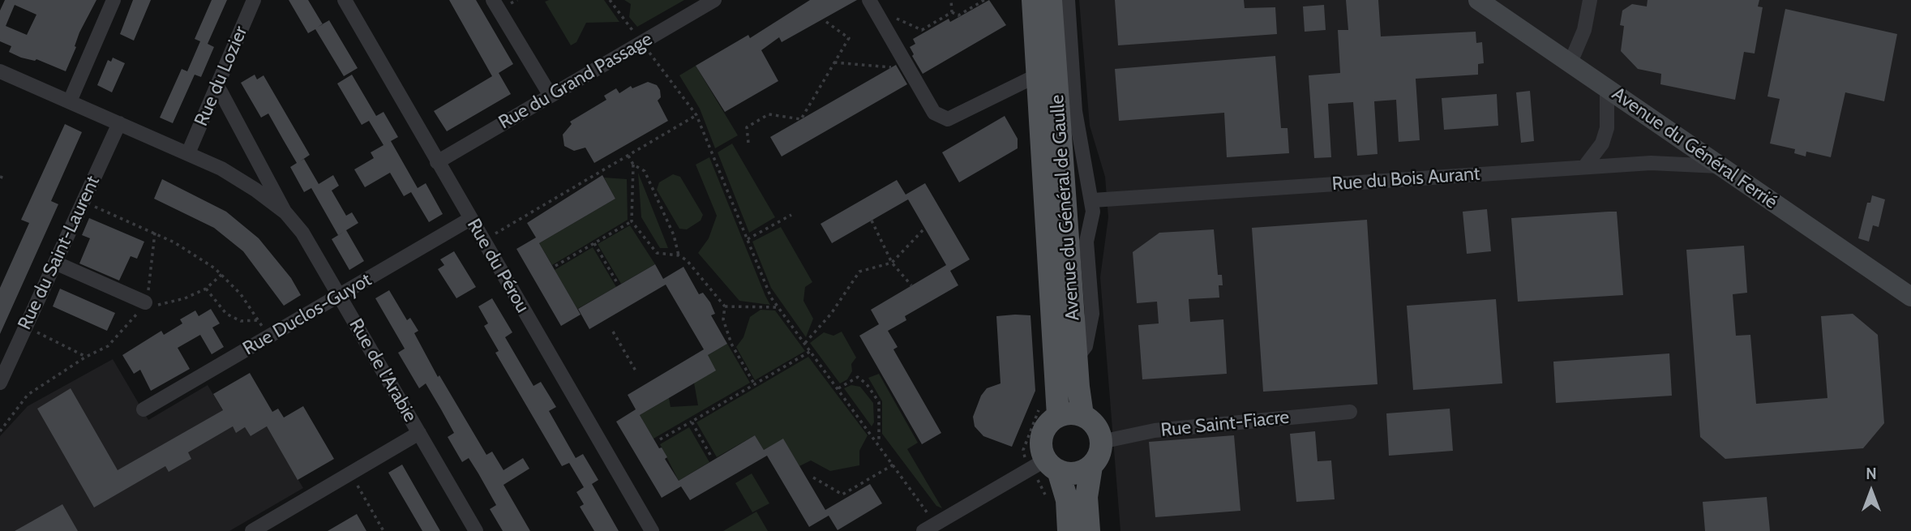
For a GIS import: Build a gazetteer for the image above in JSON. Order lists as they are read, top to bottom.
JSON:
{
  "streets": {
    "main road": ["Avenue du Général de Gaulle"],
    "street": [
      "Rue du Lozier",
      "Rue du Grand Passage",
      "Avenue du Général Ferrié",
      "Rue du Bois Aurant",
      "Rue du Saint-Laurent",
      "Rue du Pérou",
      "Rue Duclos-Guyot",
      "Rue de l'Arabie",
      "Rue Saint-Fiacre"
    ]
  },
  "crossings": [
    ["Rue du Lozier", "Rue de l'Arabie"],
    ["Rue du Grand Passage", "Rue du Pérou"],
    ["Avenue du Général Ferrié", "Rue du Bois Aurant"],
    ["Rue du Bois Aurant", "Avenue du Général de Gaulle"],
    ["Avenue du Général de Gaulle", "Rue Saint-Fiacre"],
    ["Rue du Saint-Laurent", "Rue de l'Arabie"],
    ["Rue du Pérou", "Rue Duclos-Guyot"],
    ["Rue Duclos-Guyot", "Rue de l'Arabie"]
  ],
  "north": "top"
}
